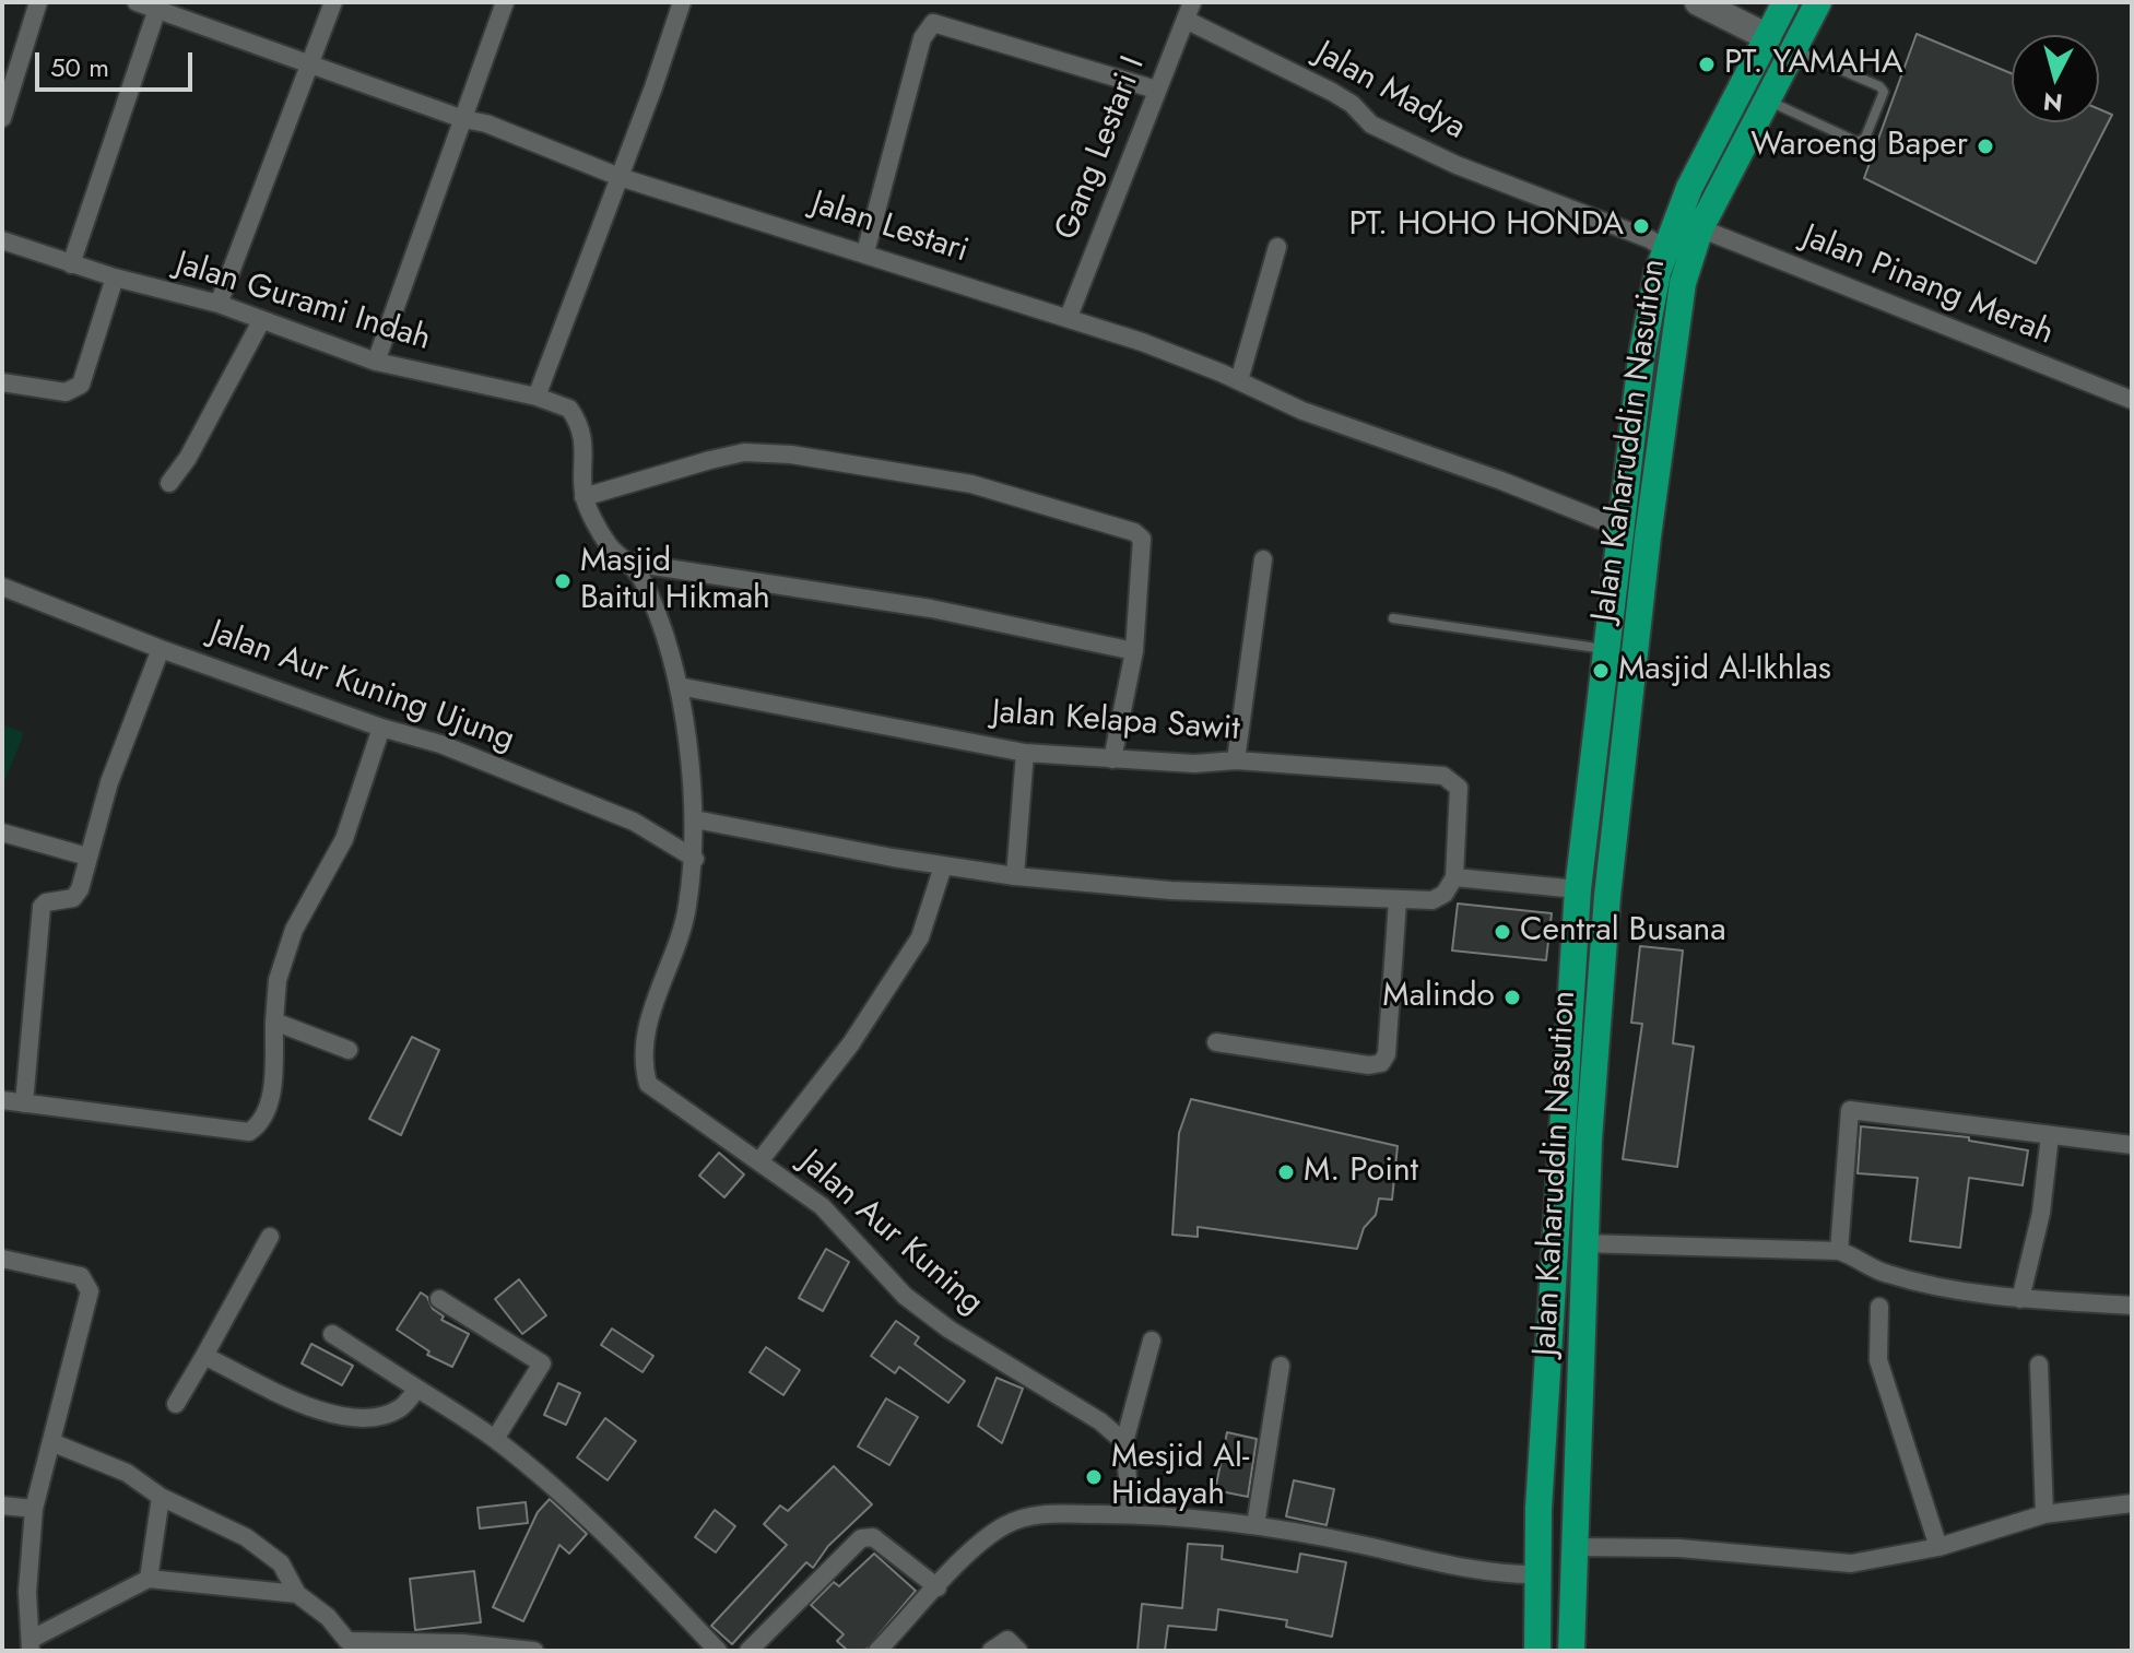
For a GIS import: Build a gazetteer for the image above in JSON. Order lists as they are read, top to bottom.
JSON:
{
  "streets": {
    "highway": ["Jalan Kaharuddin Nasution"],
    "street": [
      "Jalan Madya",
      "Gang Lestari I",
      "Jalan Lestari",
      "Jalan Pinang Merah",
      "Jalan Gurami Indah",
      "Jalan Aur Kuning Ujung",
      "Jalan Kelapa Sawit",
      "Jalan Aur Kuning"
    ]
  },
  "crossings": [
    ["Jalan Madya", "Gang Lestari I"],
    ["Jalan Madya", "Jalan Kaharuddin Nasution"],
    ["Gang Lestari I", "Jalan Lestari"],
    ["Jalan Lestari", "Jalan Kaharuddin Nasution"],
    ["Jalan Pinang Merah", "Jalan Kaharuddin Nasution"],
    ["Jalan Aur Kuning Ujung", "Jalan Aur Kuning"]
  ],
  "places": [
    "PT. YAMAHA",
    "Waroeng Baper",
    "PT. HOHO HONDA",
    "Masjid Baitul Hikmah",
    "Masjid Al-Ikhlas",
    "Central Busana",
    "Malindo",
    "M. Point",
    "Mesjid Al- Hidayah"
  ],
  "scale_bar": "50 m",
  "north": "bottom"
}
